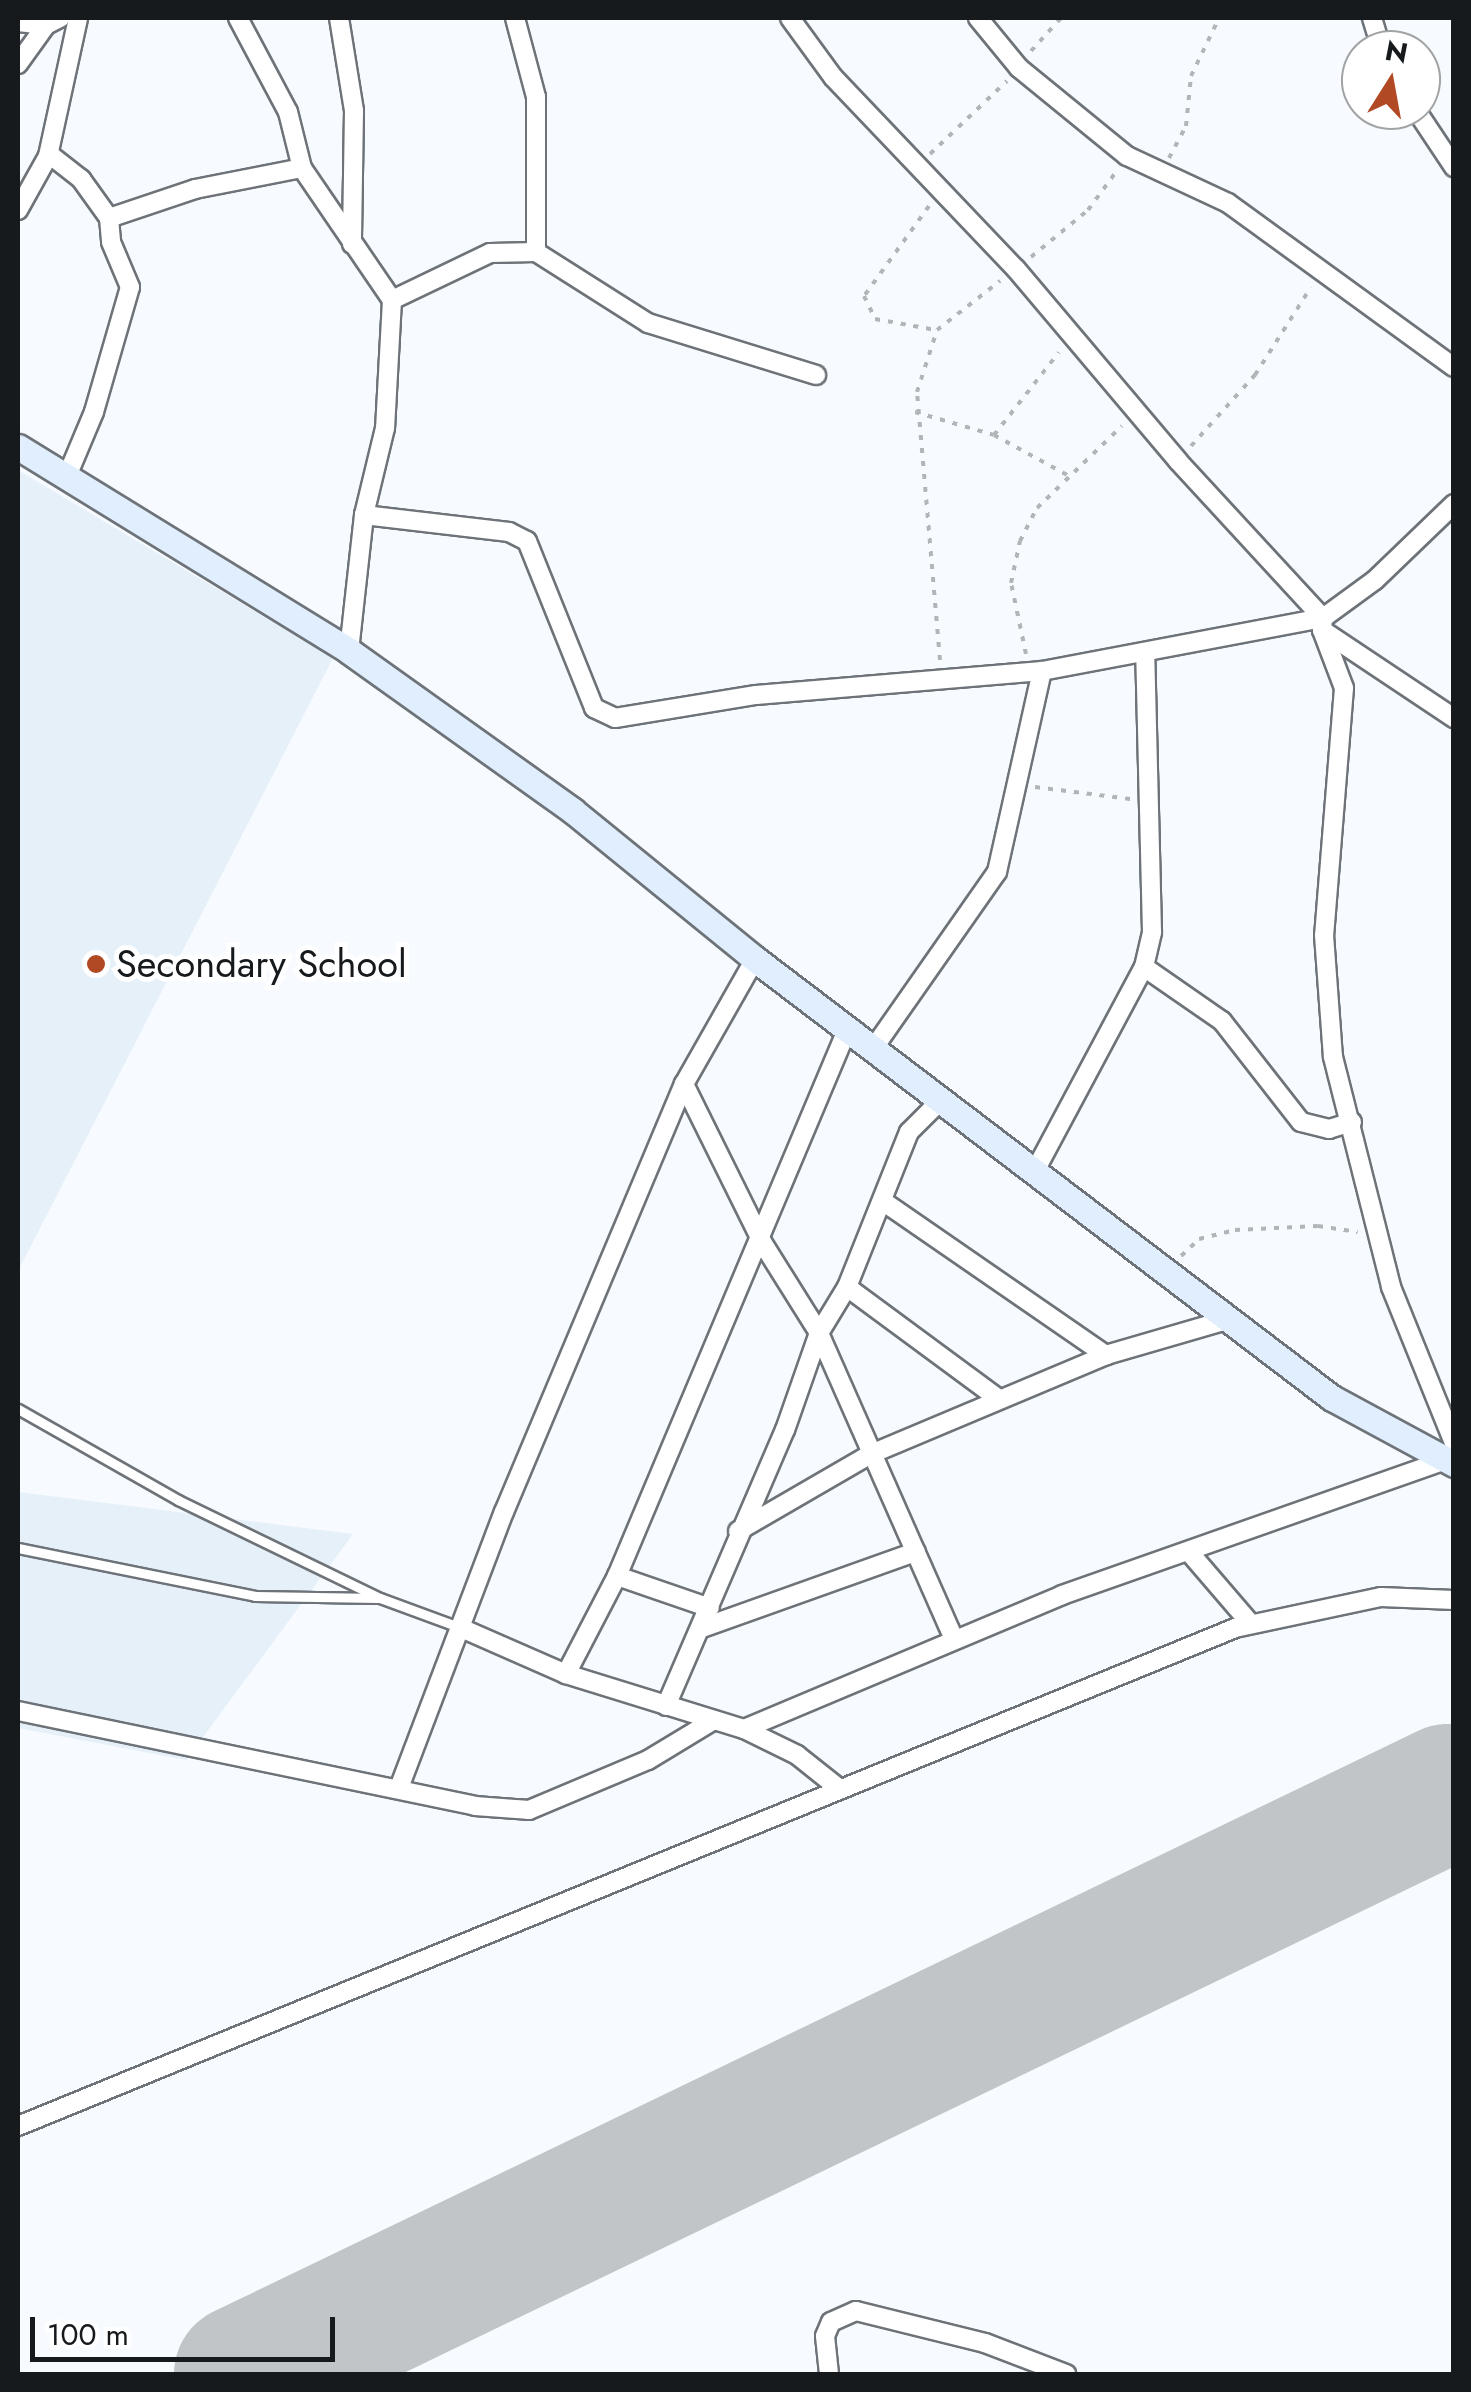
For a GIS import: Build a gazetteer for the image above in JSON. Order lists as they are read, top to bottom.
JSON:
{
  "places": ["Secondary School"],
  "scale_bar": "100 m",
  "north": "top"
}
